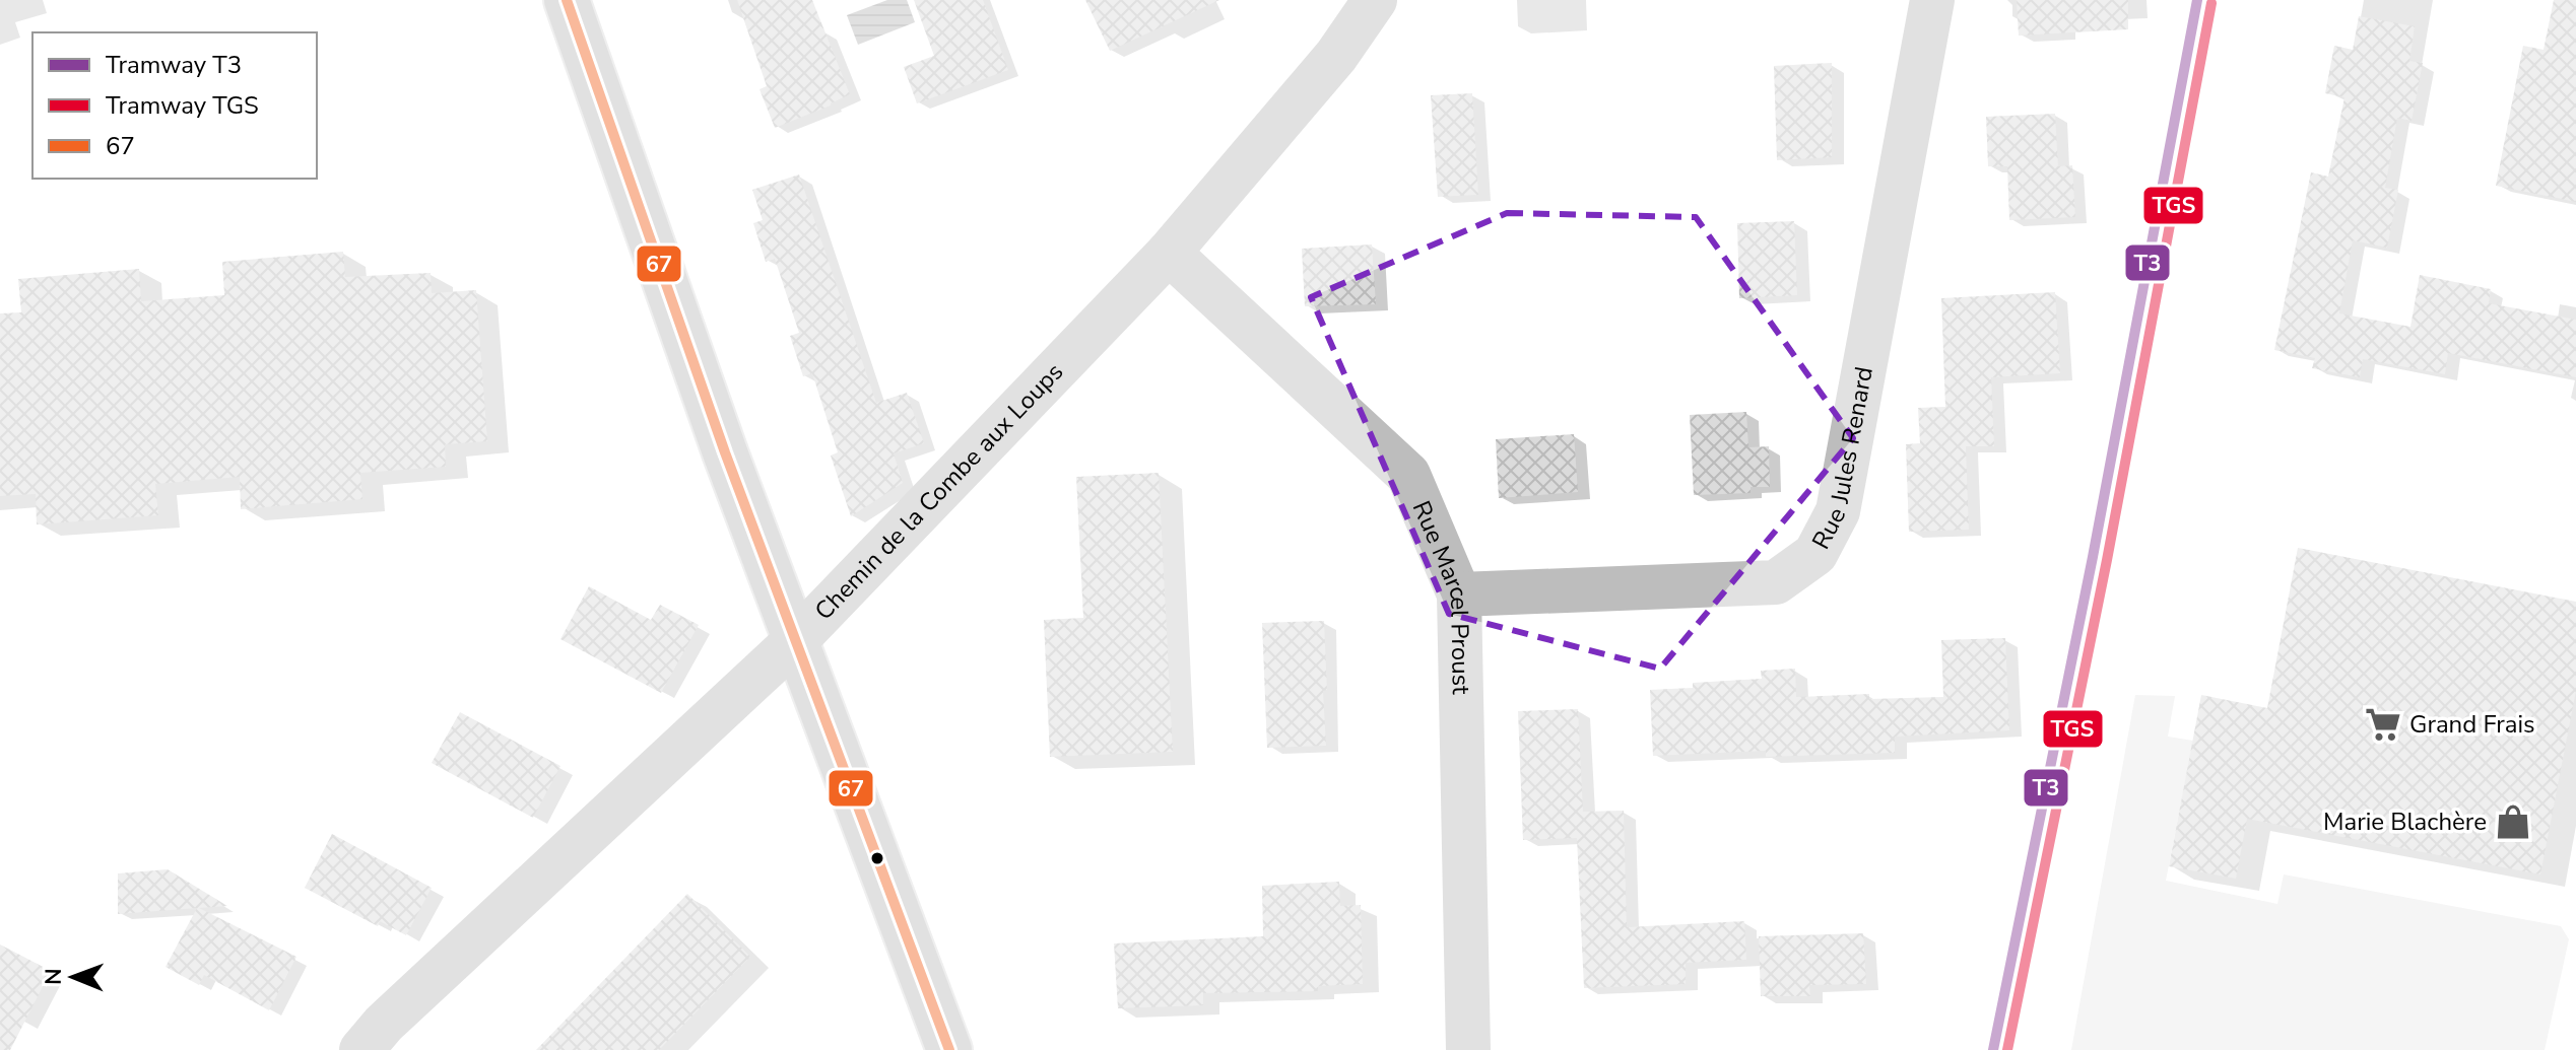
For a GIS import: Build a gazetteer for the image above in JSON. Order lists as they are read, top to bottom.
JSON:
{
  "streets": {
    "street": ["Rue Jules Renard", "Chemin de la Combe aux Loups", "Rue Marcel Proust"]
  },
  "crossings": [
    ["Rue Jules Renard", "Rue Marcel Proust"],
    ["Chemin de la Combe aux Loups", "Rue Marcel Proust"]
  ],
  "places": {
    "supermarket": ["Grand Frais"],
    "shop": ["Marie Blachère"]
  },
  "lines": ["tram line T3", "transit line 67", "tram line TGS"],
  "legend": ["Tramway T3", "Tramway TGS", "67"],
  "north": "left"
}
